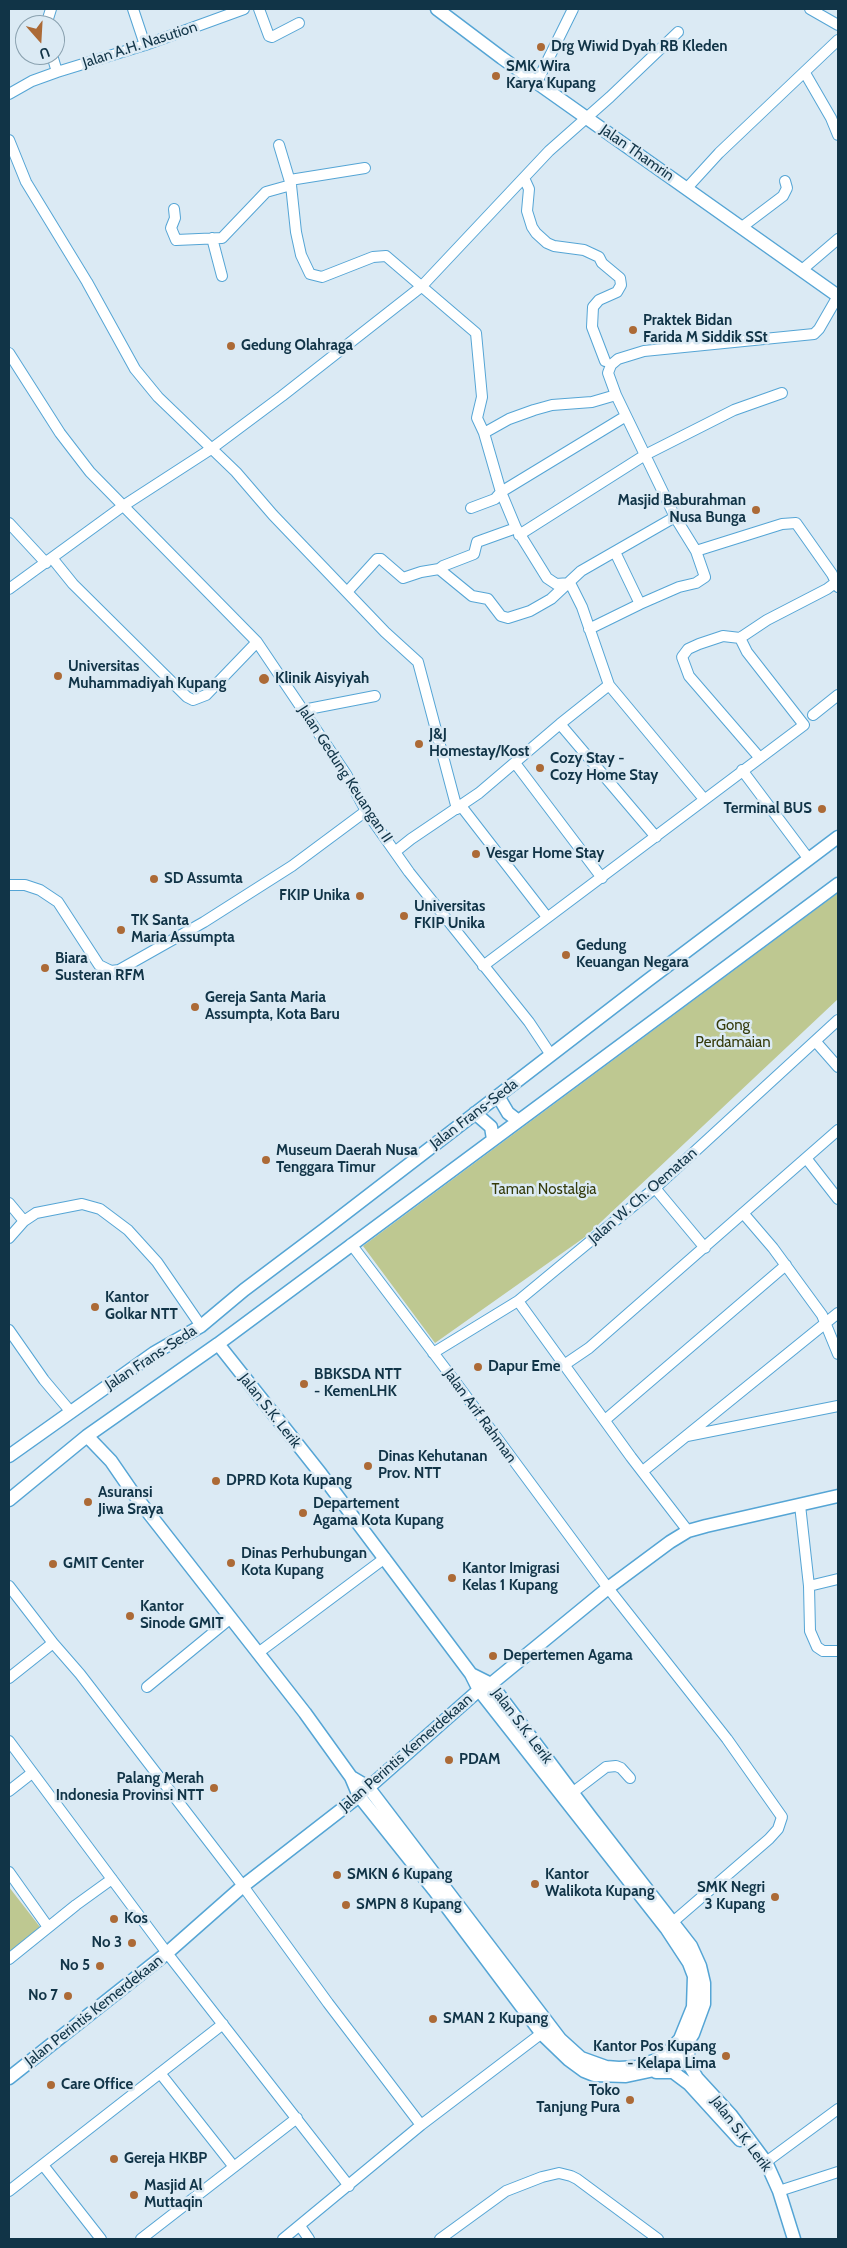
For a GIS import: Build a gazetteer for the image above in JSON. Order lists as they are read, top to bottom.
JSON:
{
  "streets": {
    "main road": [
      "Jalan Thamrin",
      "Jalan Frans-Seda",
      "Jalan S.K. Lerik",
      "Jalan Perintis Kemerdekaan"
    ],
    "street": [
      "Jalan A.H. Nasution",
      "Jalan Gedung Keuangan II",
      "Jalan W. Ch. Oematan",
      "Jalan Arif Rahman"
    ]
  },
  "crossings": [
    ["Jalan Gedung Keuangan II", "Jalan Frans-Seda"],
    ["Jalan Frans-Seda", "Jalan S.K. Lerik"],
    ["Jalan Frans-Seda", "Jalan Arif Rahman"],
    ["Jalan W. Ch. Oematan", "Jalan Arif Rahman"],
    ["Jalan S.K. Lerik", "Jalan Arif Rahman"],
    ["Jalan S.K. Lerik", "Jalan Perintis Kemerdekaan"],
    ["Jalan Arif Rahman", "Jalan Perintis Kemerdekaan"]
  ],
  "parks": ["Gong Perdamaian", "Taman Nostalgia"],
  "places": [
    "Drg Wiwid Dyah RB Kleden",
    "SMK Wira Karya Kupang",
    "Praktek Bidan Farida M Siddik SSt",
    "Gedung Olahraga",
    "Masjid Baburahman Nusa Bunga",
    "Universitas Muhammadiyah Kupang",
    "Klinik Aisyiyah",
    "J&J Homestay/Kost",
    "Cozy Stay - Cozy Home Stay",
    "Terminal BUS",
    "Vesgar Home Stay",
    "SD Assumta",
    "FKIP Unika",
    "Universitas FKIP Unika",
    "TK Santa Maria Assumpta",
    "Gedung Keuangan Negara",
    "Biara Susteran RFM",
    "Gereja Santa Maria Assumpta, Kota Baru",
    "Museum Daerah Nusa Tenggara Timur",
    "Kantor Golkar NTT",
    "Dapur Eme",
    "BBKSDA NTT - KemenLHK",
    "Dinas Kehutanan Prov. NTT",
    "DPRD Kota Kupang",
    "Asuransi Jiwa Sraya",
    "Departement Agama Kota Kupang",
    "Dinas Perhubungan Kota Kupang",
    "GMIT Center",
    "Kantor Imigrasi Kelas 1 Kupang",
    "Kantor Sinode GMIT",
    "Depertemen Agama",
    "PDAM",
    "Palang Merah Indonesia Provinsi NTT",
    "SMKN 6 Kupang",
    "Kantor Walikota Kupang",
    "SMK Negri 3 Kupang",
    "SMPN 8 Kupang",
    "Kos",
    "No 3",
    "No 5",
    "No 7",
    "SMAN 2 Kupang",
    "Kantor Pos Kupang - Kelapa Lima",
    "Care Office",
    "Toko Tanjung Pura",
    "Gereja HKBP",
    "Masjid Al Muttaqin"
  ],
  "north": "bottom"
}
